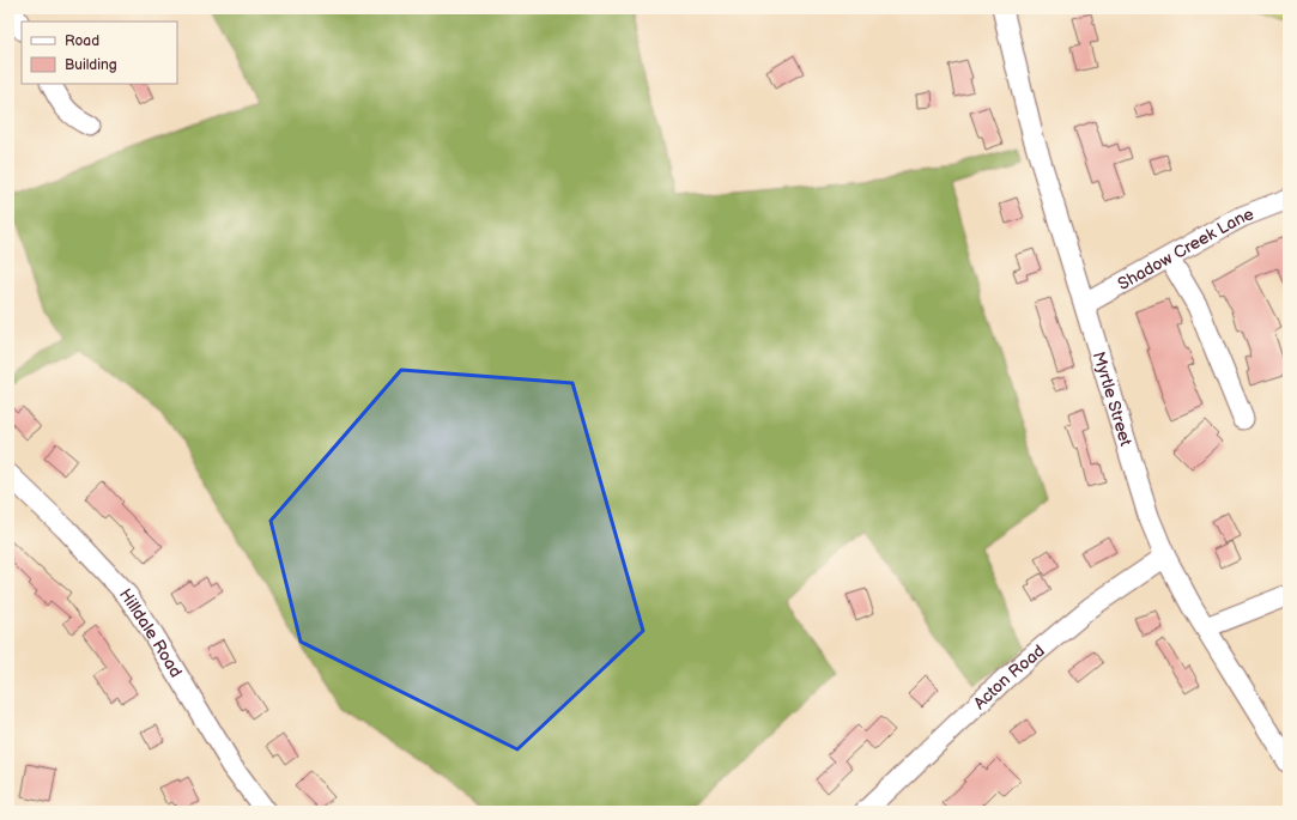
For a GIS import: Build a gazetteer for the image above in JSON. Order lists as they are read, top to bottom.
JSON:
{
  "streets": {
    "street": [
      "Shadow Creek Lane",
      "Myrtle Street",
      "Hilldale Road",
      "Acton Road"
    ]
  },
  "crossings": [
    ["Shadow Creek Lane", "Myrtle Street"],
    ["Myrtle Street", "Acton Road"]
  ],
  "legend": ["Road", "Building"]
}
